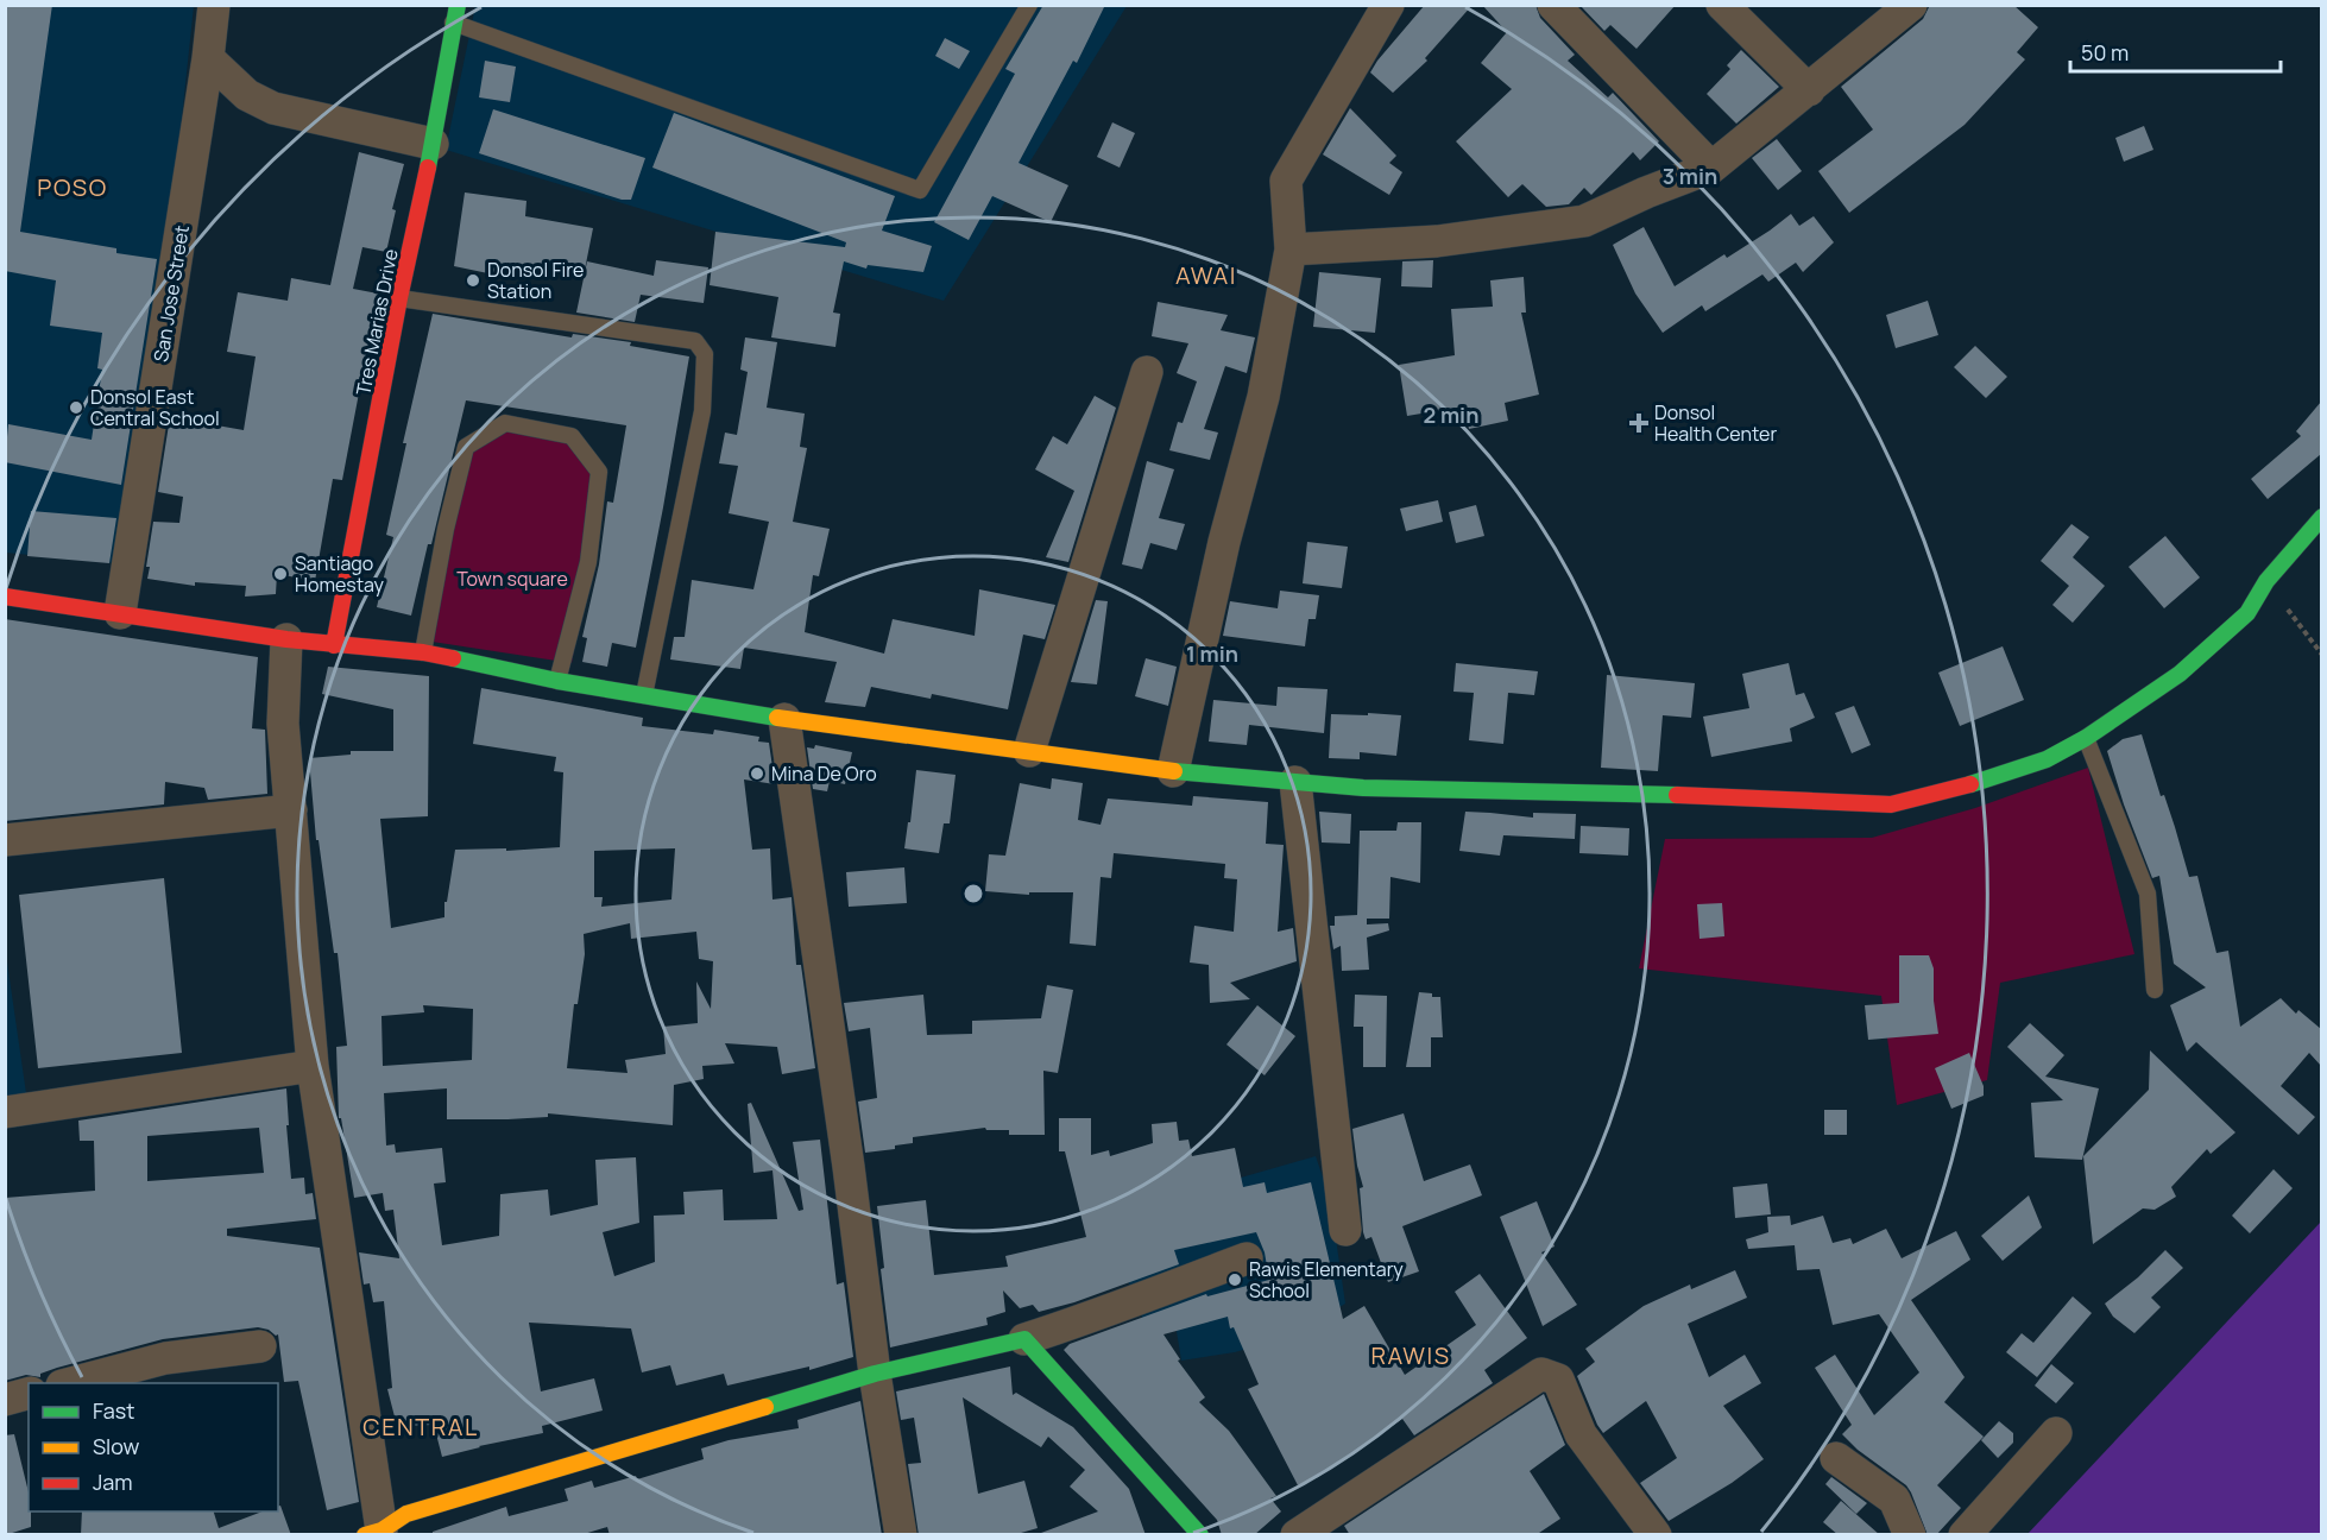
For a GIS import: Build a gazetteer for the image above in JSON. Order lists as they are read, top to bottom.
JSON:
{
  "streets": {
    "main road": ["Tres Marias Drive"],
    "street": ["San Jose Street"]
  },
  "districts": [
    "POSO",
    "AWAI",
    "RAWIS",
    "CENTRAL"
  ],
  "parks": ["Town square"],
  "places": {
    "other": [
      "Donsol Fire Station",
      "Donsol East Central School",
      "Santiago Homestay",
      "Mina De Oro",
      "Rawis Elementary School"
    ],
    "health": ["Donsol Health Center"]
  },
  "legend": ["Fast", "Slow", "Jam"],
  "scale_bar": "50 m",
  "rings": ["3 min", "2 min", "1 min"]
}
